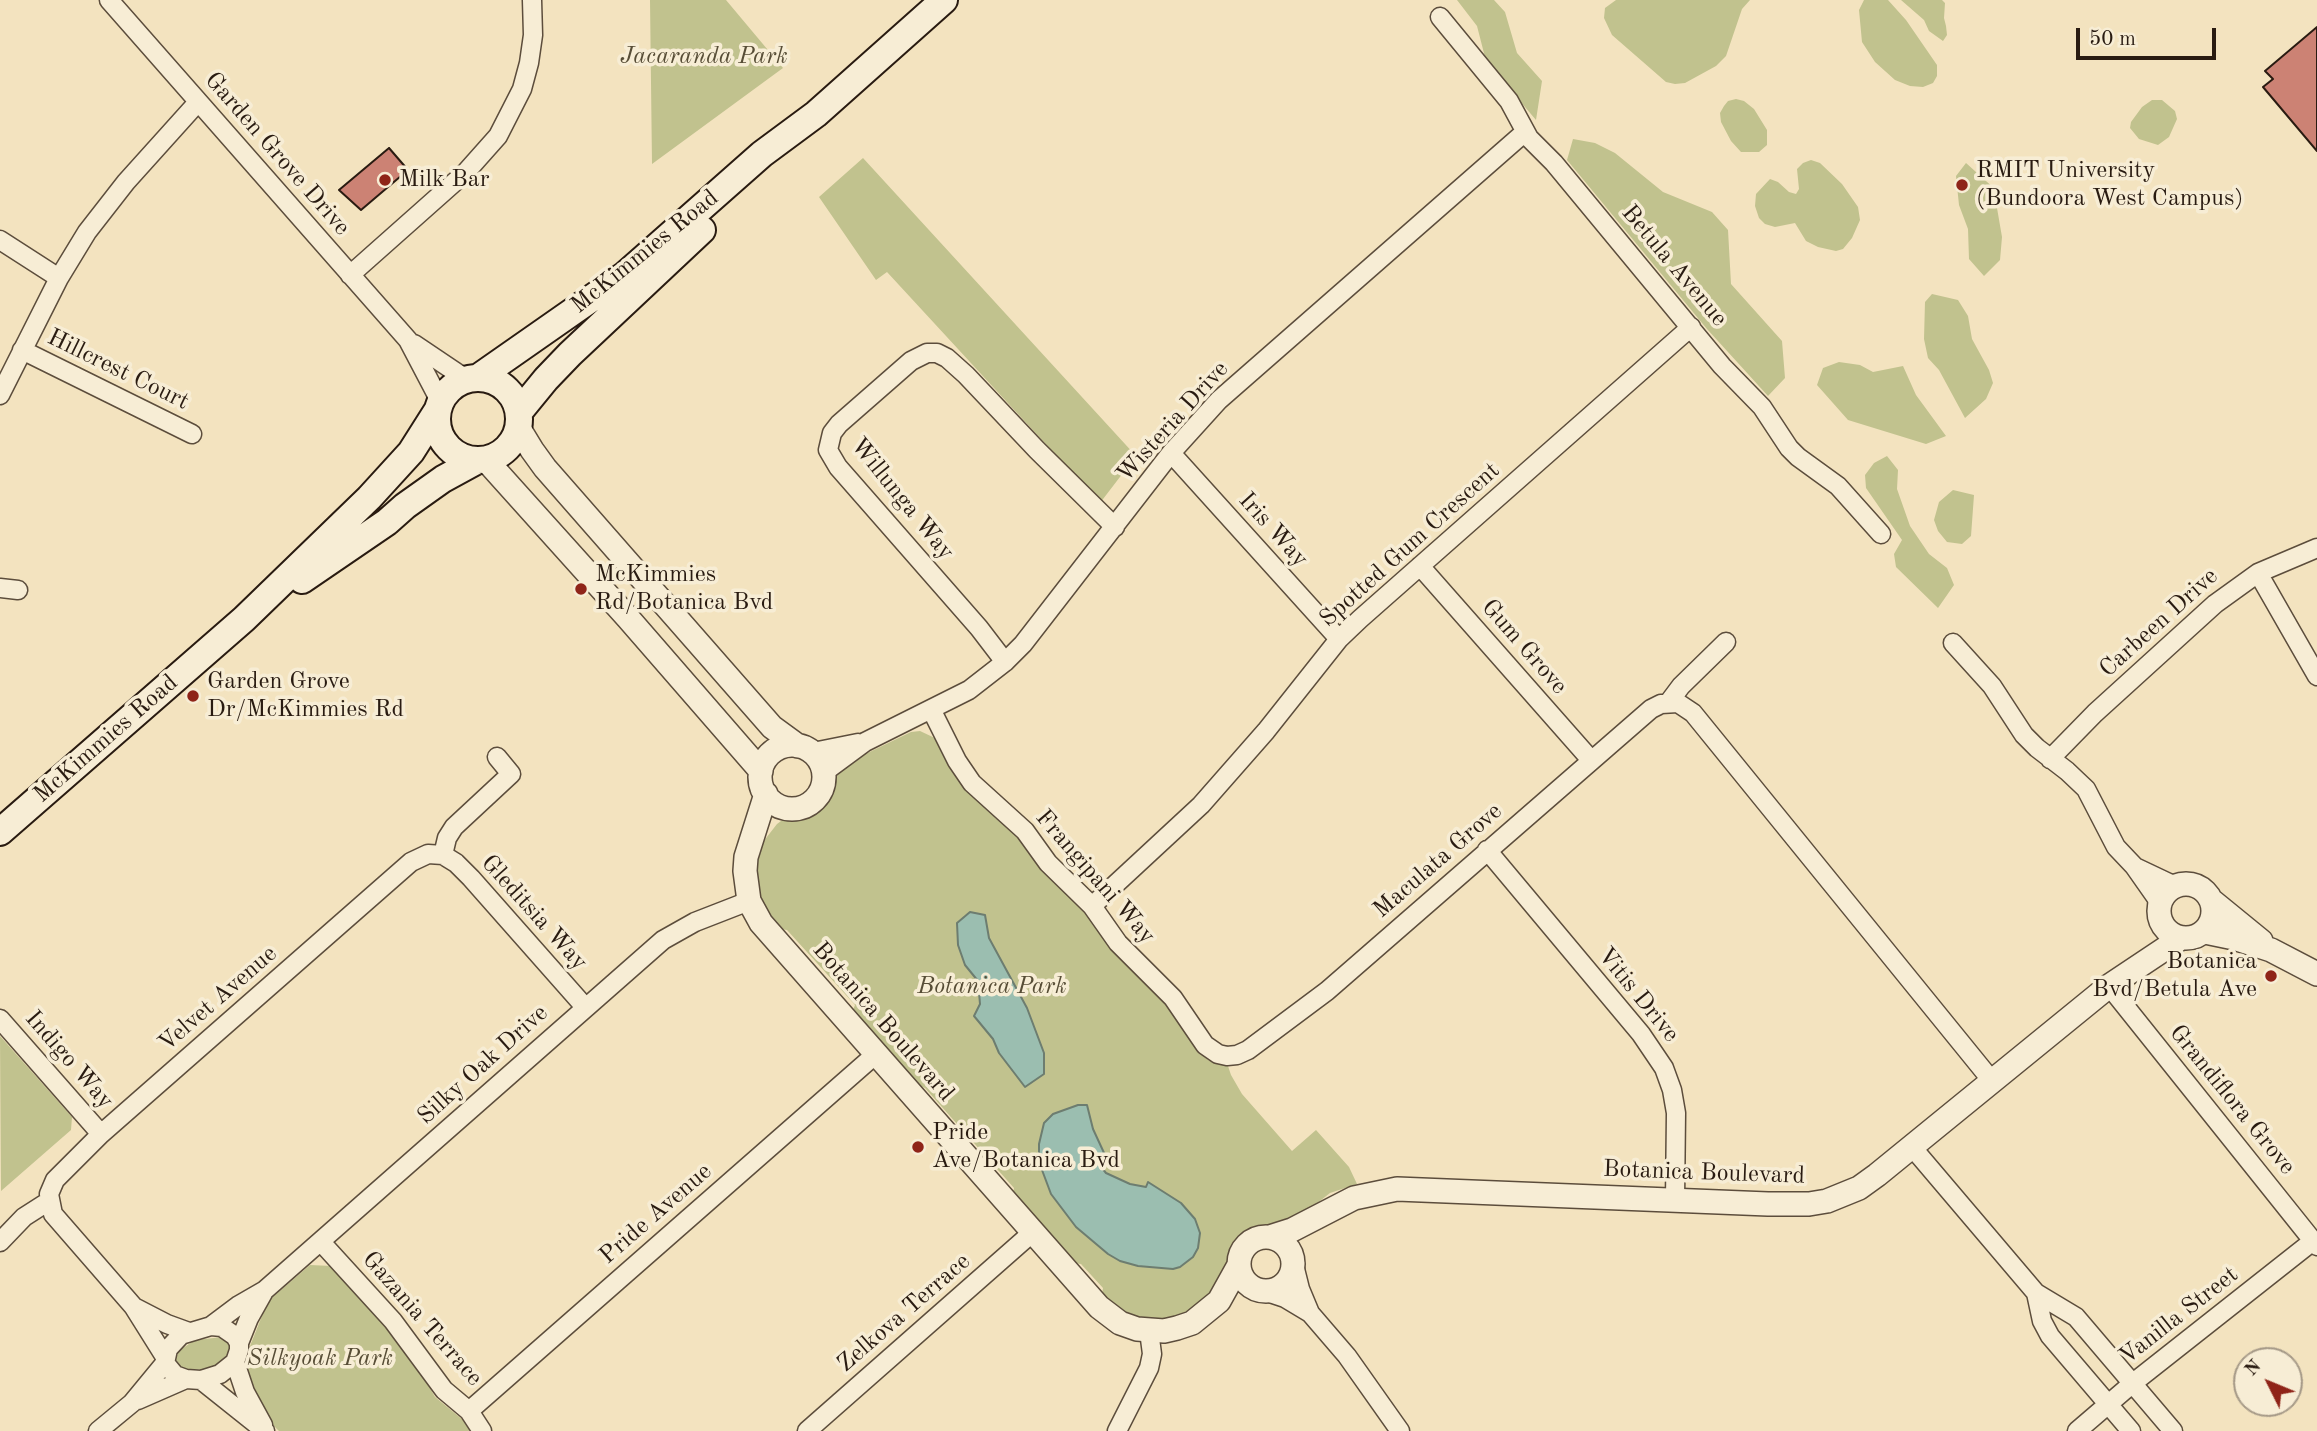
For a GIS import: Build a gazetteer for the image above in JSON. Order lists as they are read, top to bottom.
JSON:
{
  "streets": {
    "main road": ["McKimmies Road"],
    "street": [
      "Garden Grove Drive",
      "Betula Avenue",
      "Hillcrest Court",
      "Wisteria Drive",
      "Willunga Way",
      "Iris Way",
      "Spotted Gum Crescent",
      "Carbeen Drive",
      "Gum Grove",
      "Maculata Grove",
      "Frangipani Way",
      "Gleditsia Way",
      "Vitis Drive",
      "Velvet Avenue",
      "Botanica Boulevard",
      "Indigo Way",
      "Silky Oak Drive",
      "Grandiflora Grove",
      "Pride Avenue",
      "Zelkova Terrace",
      "Vanilla Street",
      "Gazania Terrace"
    ]
  },
  "crossings": [
    ["Garden Grove Drive", "McKimmies Road"],
    ["Betula Avenue", "Wisteria Drive"],
    ["Betula Avenue", "Spotted Gum Crescent"],
    ["Wisteria Drive", "Willunga Way"],
    ["Wisteria Drive", "Iris Way"],
    ["Wisteria Drive", "Frangipani Way"],
    ["Wisteria Drive", "Botanica Boulevard"],
    ["Iris Way", "Spotted Gum Crescent"],
    ["Spotted Gum Crescent", "Gum Grove"],
    ["Spotted Gum Crescent", "Frangipani Way"],
    ["Gum Grove", "Maculata Grove"],
    ["Maculata Grove", "Frangipani Way"],
    ["Maculata Grove", "Vitis Drive"],
    ["Gleditsia Way", "Velvet Avenue"],
    ["Gleditsia Way", "Silky Oak Drive"],
    ["Vitis Drive", "Botanica Boulevard"],
    ["Velvet Avenue", "Indigo Way"],
    ["Botanica Boulevard", "Silky Oak Drive"],
    ["Botanica Boulevard", "Grandiflora Grove"],
    ["Botanica Boulevard", "Pride Avenue"],
    ["Botanica Boulevard", "Zelkova Terrace"],
    ["Silky Oak Drive", "Gazania Terrace"],
    ["Grandiflora Grove", "Vanilla Street"],
    ["Pride Avenue", "Gazania Terrace"]
  ],
  "parks": ["Jacaranda Park", "Botanica Park", "Silkyoak Park"],
  "places": [
    "Milk Bar",
    "RMIT University (Bundoora West Campus)",
    "McKimmies Rd/Botanica Bvd",
    "Garden Grove Dr/McKimmies Rd",
    "Botanica Bvd/Betula Ave",
    "Pride Ave/Botanica Bvd"
  ],
  "scale_bar": "50 m",
  "north": "top left"
}
